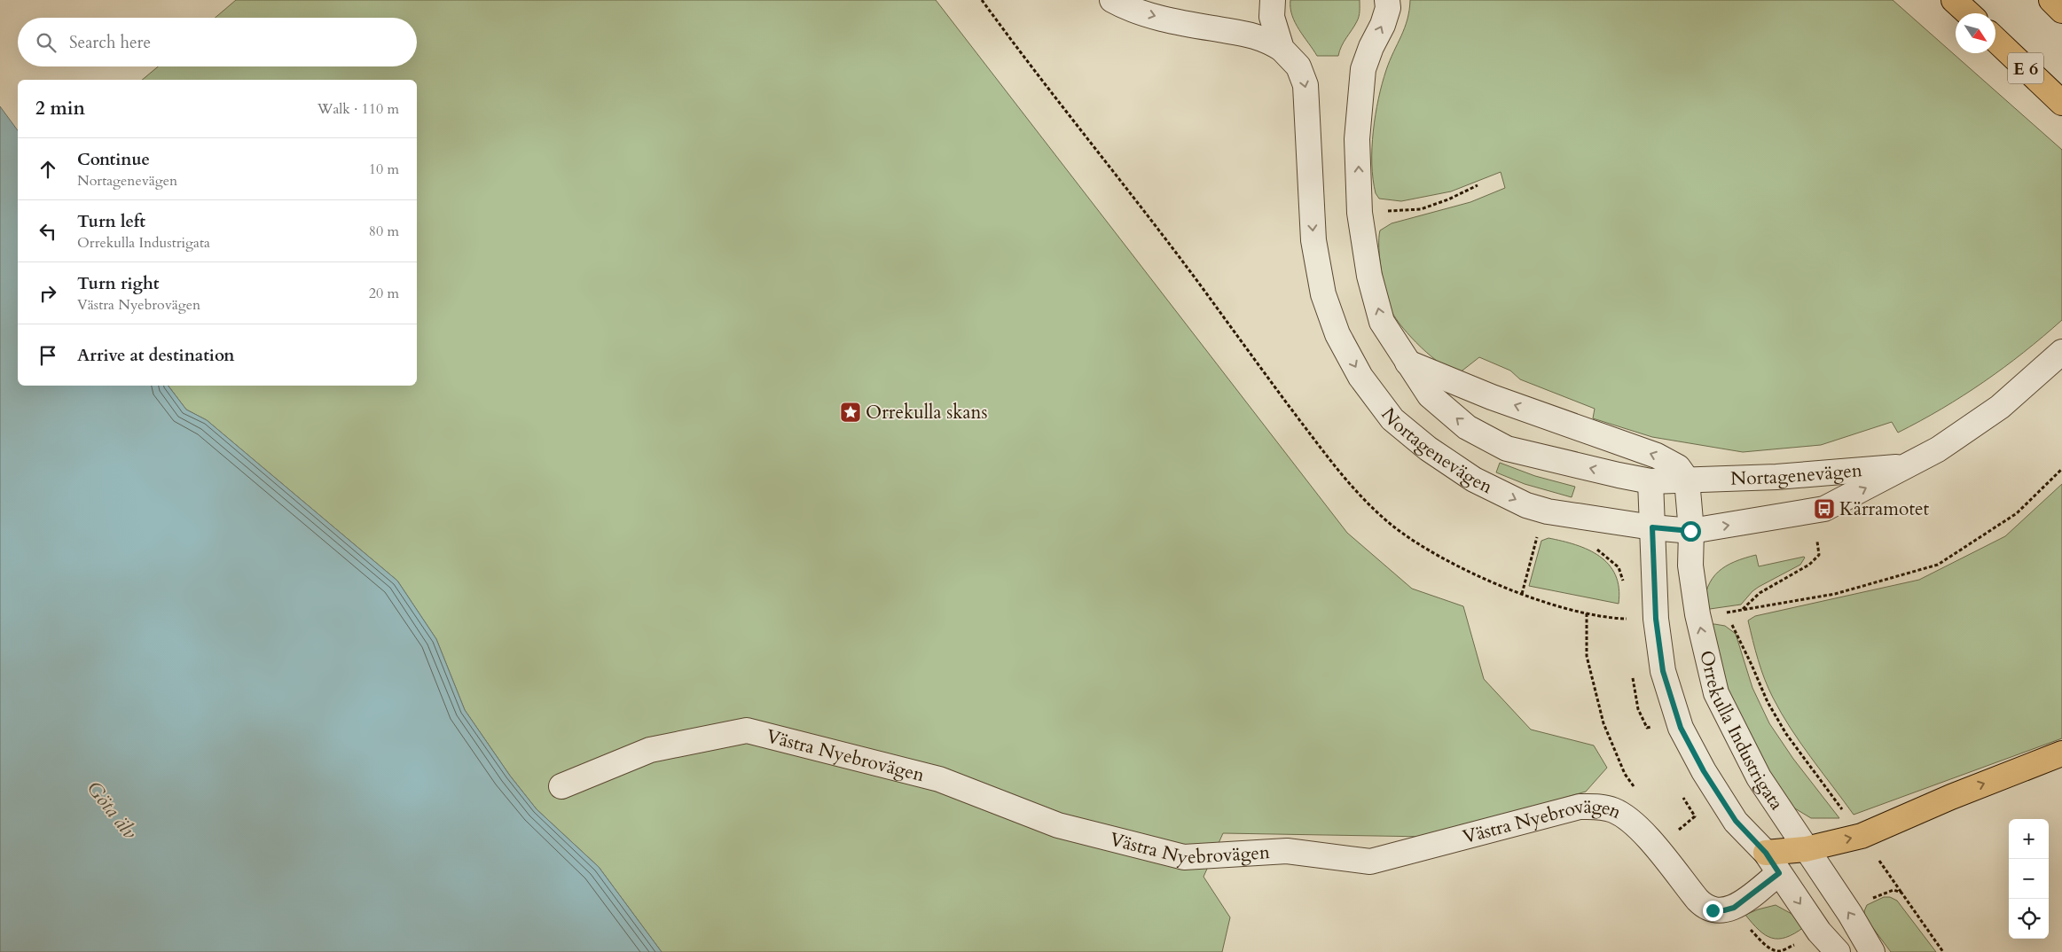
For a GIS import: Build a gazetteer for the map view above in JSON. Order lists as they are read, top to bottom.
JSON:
{
  "streets": {
    "highway": ["E 6"],
    "street": ["Nortagenevägen", "Orrekulla Industrigata", "Västra Nyebrovägen"]
  },
  "crossings": [
    ["Nortagenevägen", "Orrekulla Industrigata"]
  ],
  "water": ["Göta älv"],
  "places": {
    "place": ["Orrekulla skans"],
    "bus stop": ["Kärramotet"]
  },
  "north": "bottom right",
  "page": {
    "search": "Search here",
    "heading": ["2 min", "Walk · 110 m"],
    "list": [
      ["Continue", "Nortagenevägen", "10 m"],
      ["Turn left", "Orrekulla Industrigata", "80 m"],
      ["Turn right", "Västra Nyebrovägen", "20 m"],
      "Arrive at destination"
    ],
    "map_buttons": ["+", "−"]
  }
}
